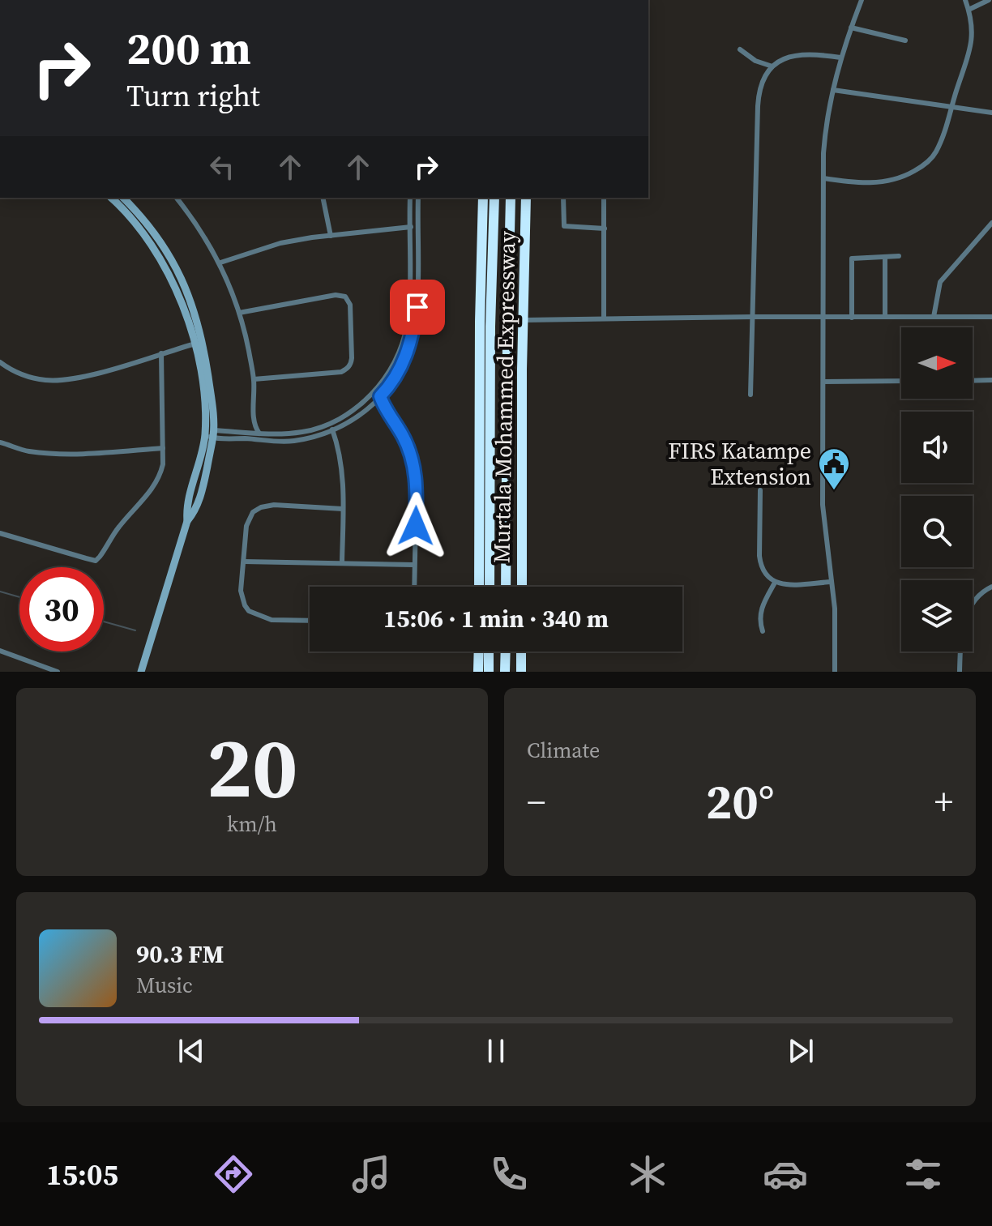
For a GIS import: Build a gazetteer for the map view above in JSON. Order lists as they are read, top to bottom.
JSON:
{
  "streets": {
    "highway": ["Murtala Mohammed Expressway"]
  },
  "places": {
    "public building": ["FIRS Katampe Extension"]
  },
  "north": "right",
  "page": {
    "turn": ["200 m", "Turn right"],
    "limit": "30",
    "trip": "15:06 · 1 min · 340 m",
    "tile": [
      ["20", "km/h"],
      "Climate"
    ],
    "heat": ["−", "20°", "+"],
    "song": ["90.3 FM", "Music"],
    "tabs": "15:05"
  }
}
